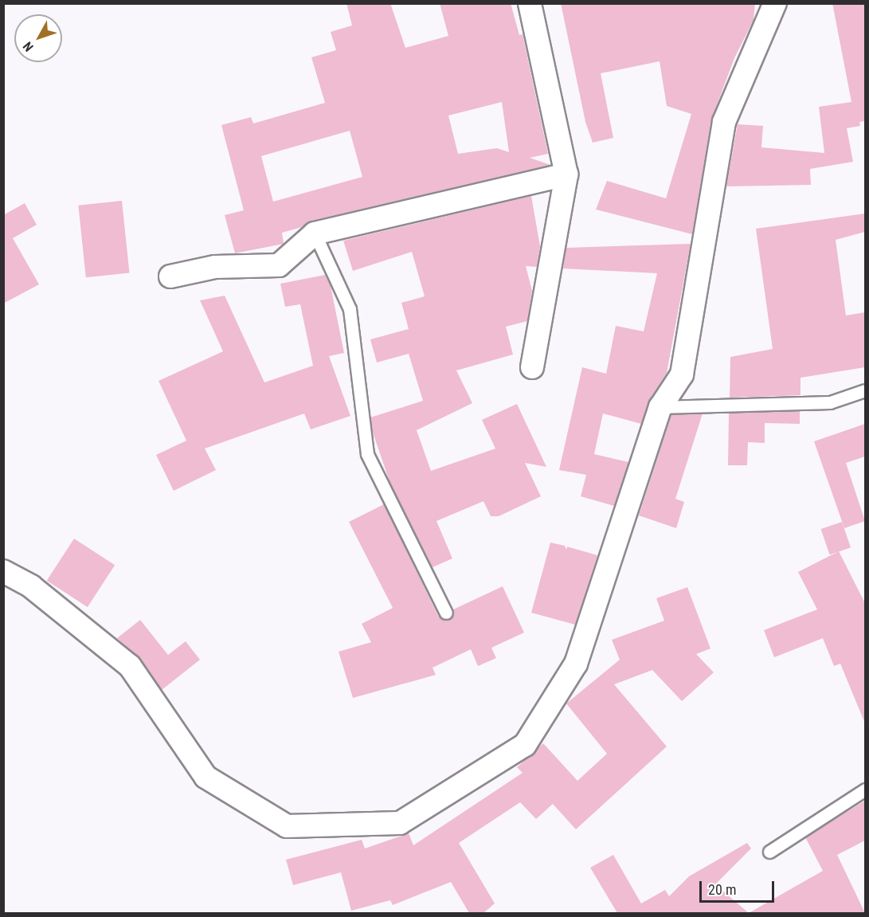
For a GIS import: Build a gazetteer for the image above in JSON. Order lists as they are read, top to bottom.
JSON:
{
  "scale_bar": "20 m",
  "north": "bottom left"
}
